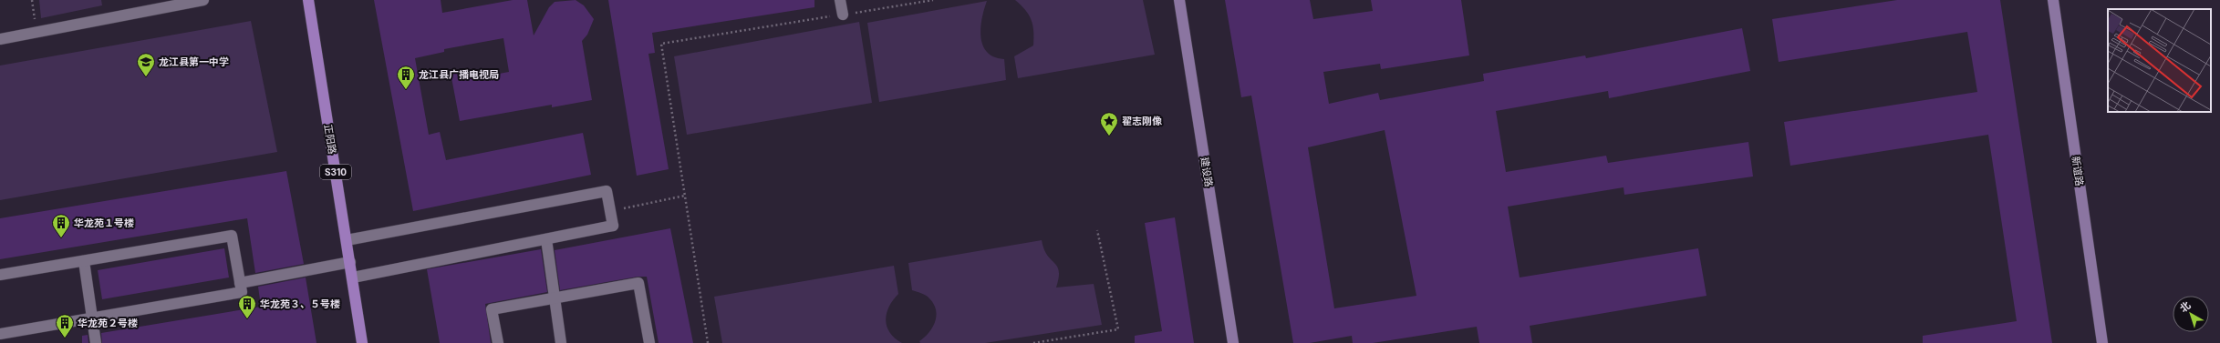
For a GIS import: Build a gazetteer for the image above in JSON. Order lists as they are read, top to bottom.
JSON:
{
  "streets": {
    "main road": ["正阳路", "S310"],
    "street": ["新谊路", "建设路"]
  },
  "places": {
    "school or university": ["龙江县第一中学"],
    "building": [
      "龙江县广播电视局",
      "华龙苑１号楼",
      "华龙苑３、５号楼",
      "华龙苑２号楼"
    ],
    "place": ["翟志刚像"]
  },
  "north": "top left"
}
